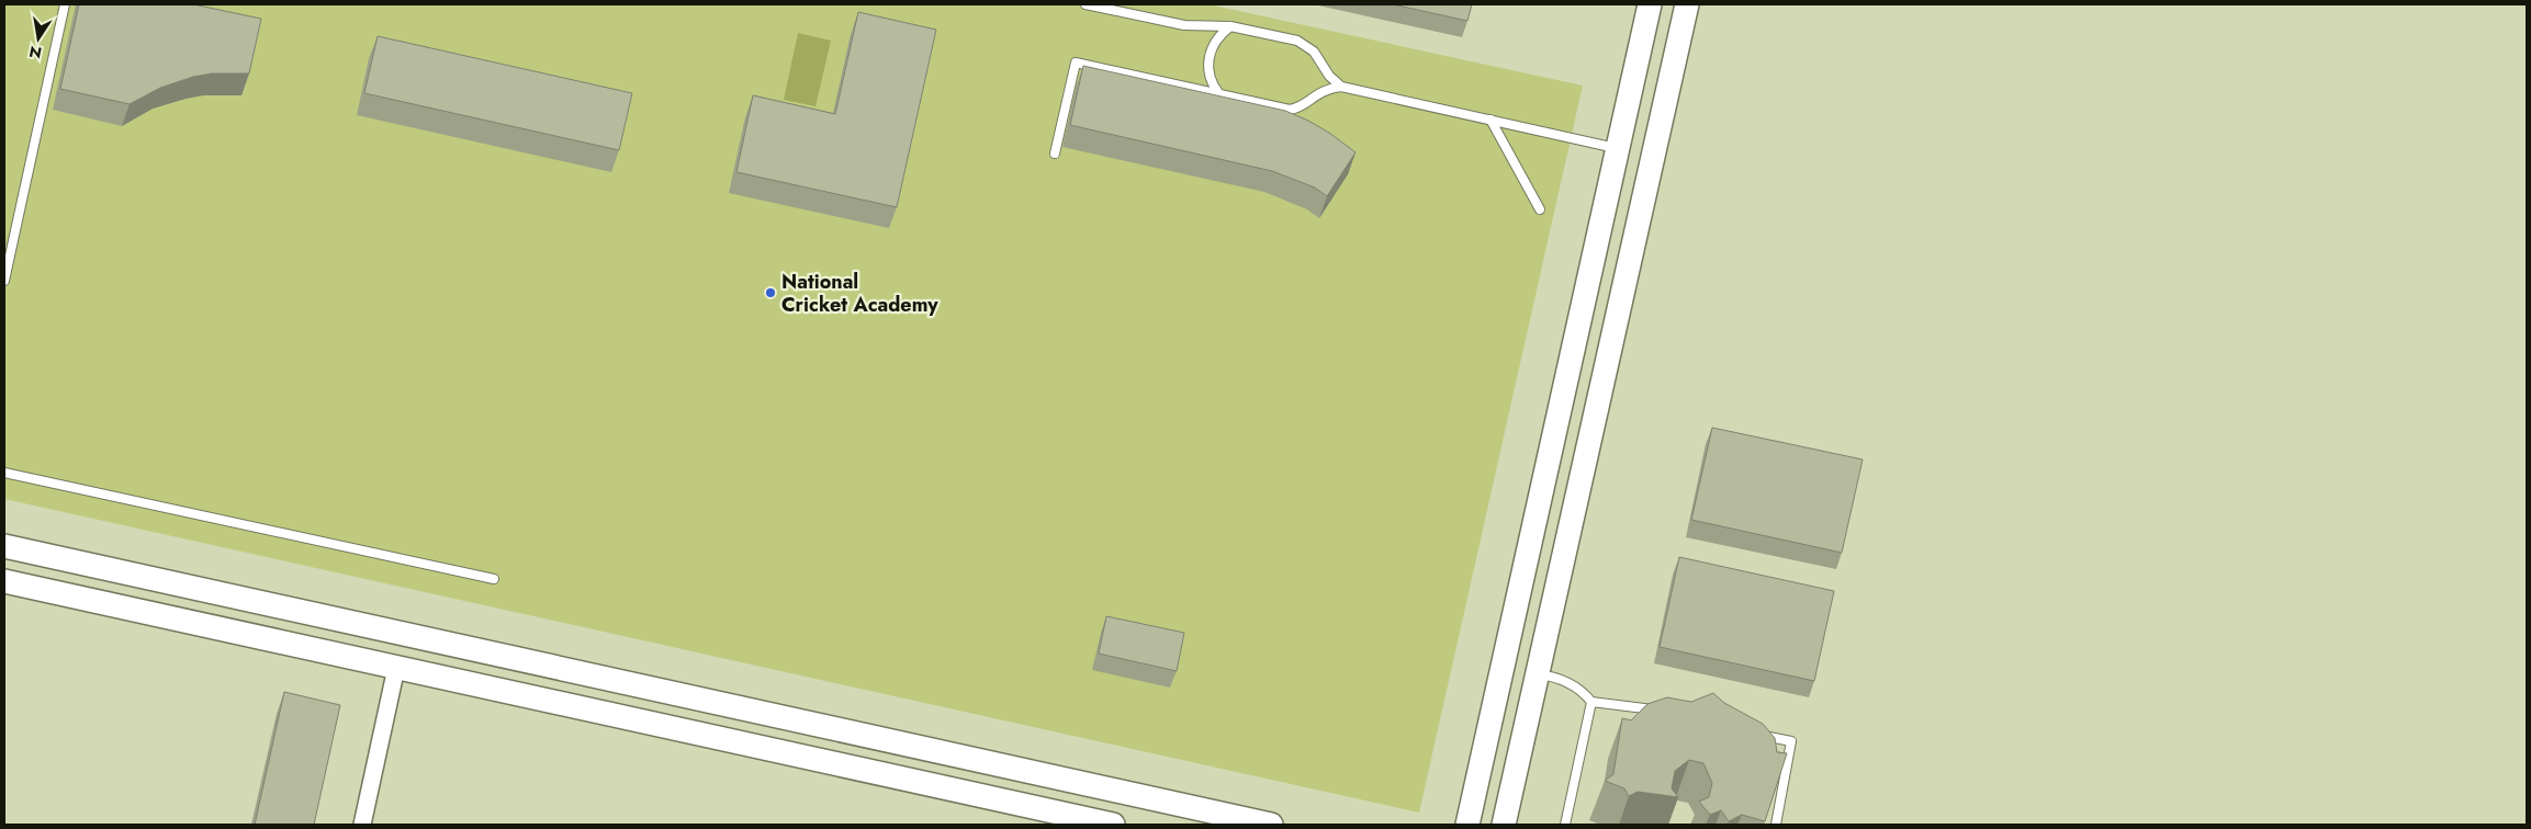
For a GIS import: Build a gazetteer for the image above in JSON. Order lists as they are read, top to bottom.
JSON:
{
  "places": ["National Cricket Academy"],
  "north": "bottom"
}
